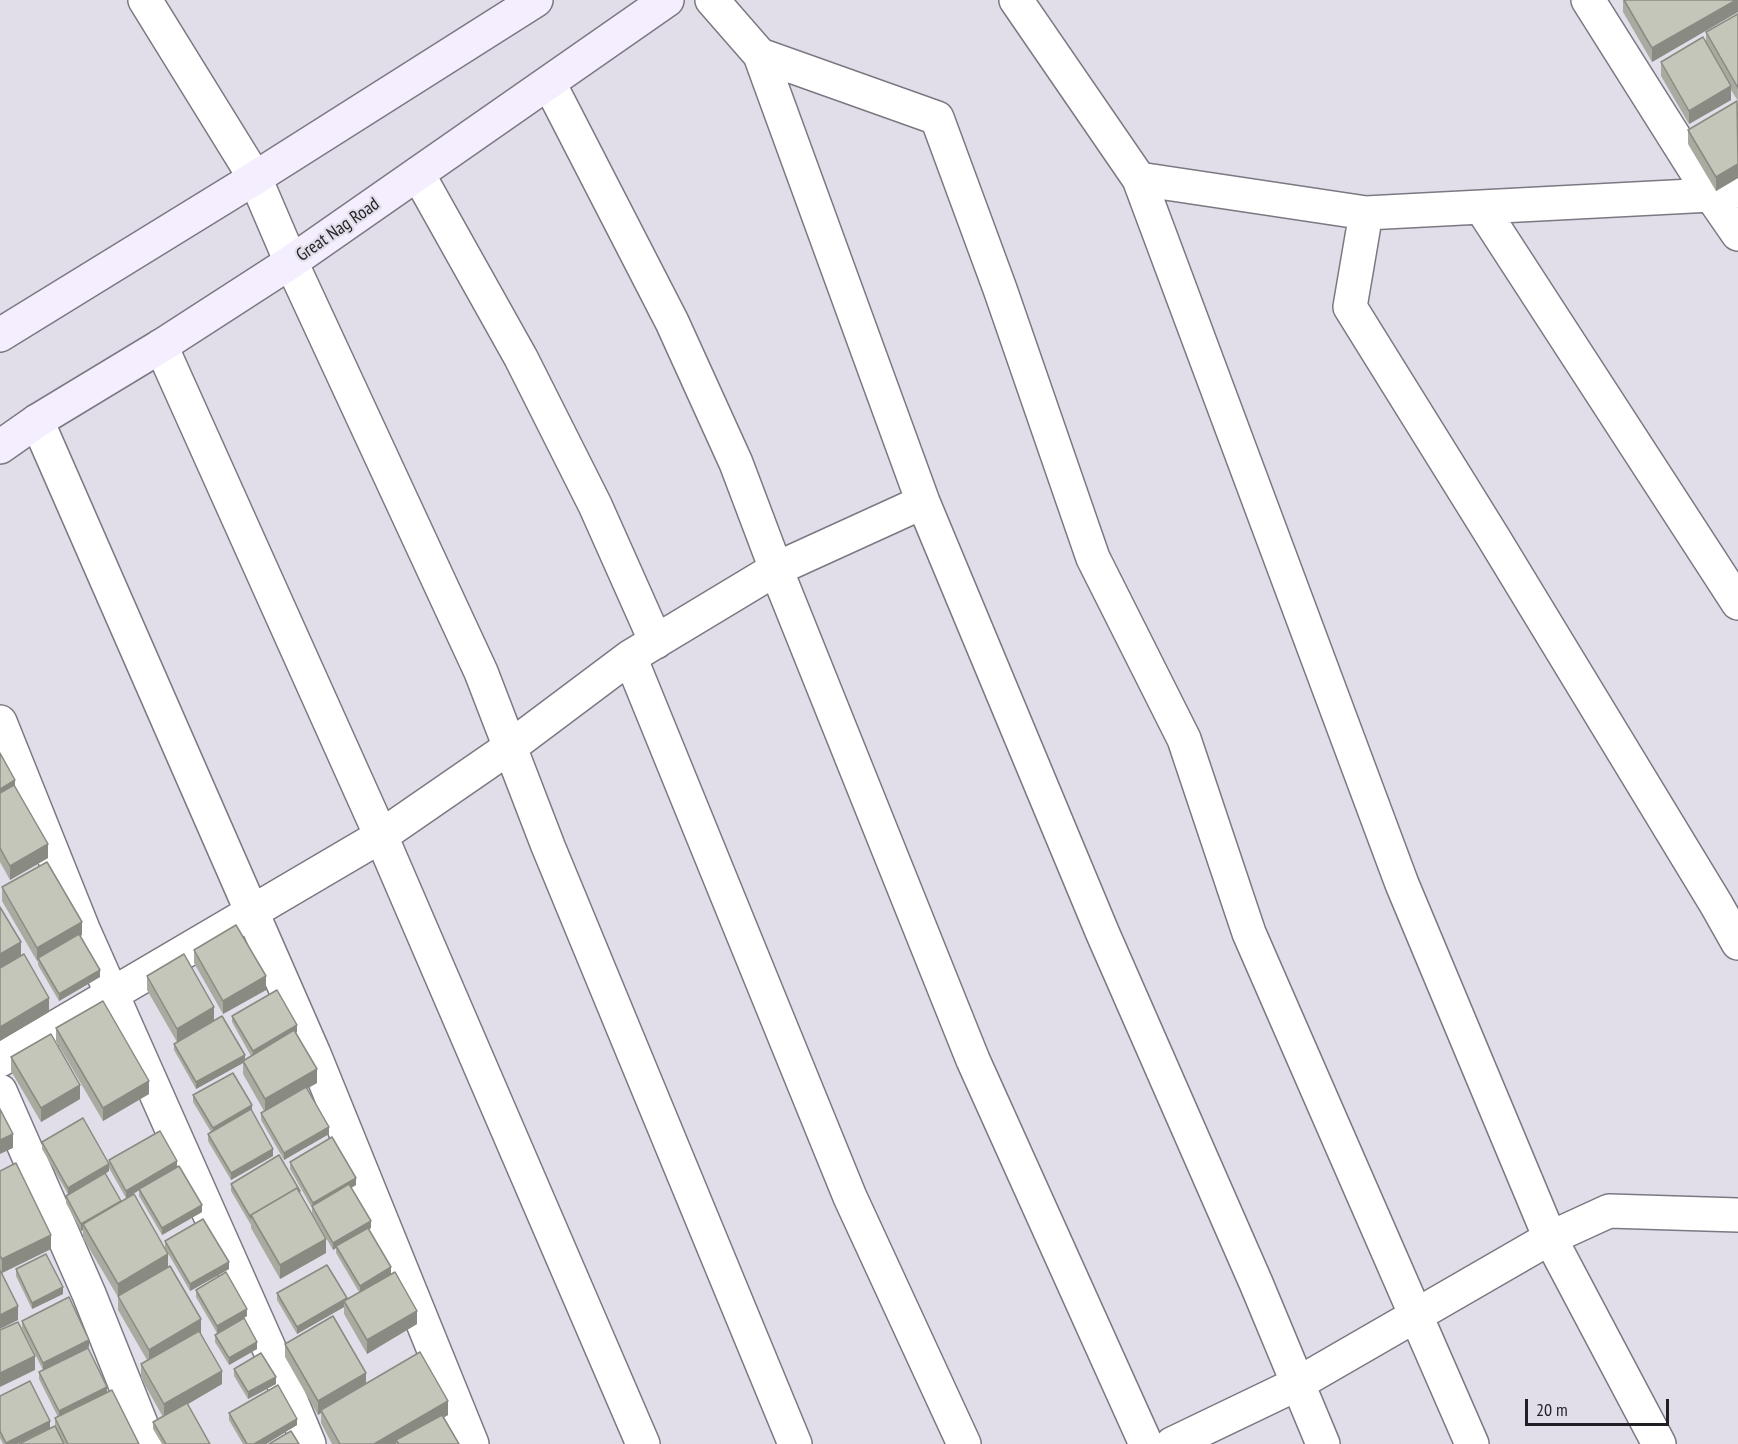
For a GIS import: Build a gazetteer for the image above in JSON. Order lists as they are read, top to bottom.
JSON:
{
  "streets": {
    "main road": ["Great Nag Road"]
  },
  "scale_bar": "20 m"
}
